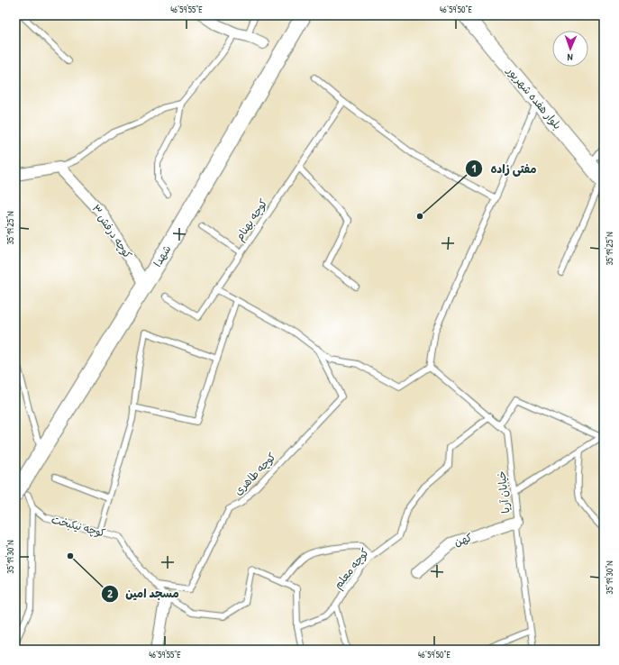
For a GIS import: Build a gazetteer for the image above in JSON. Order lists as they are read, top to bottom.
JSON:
{
  "streets": {
    "main road": ["بلوار هفده شهریور", "شهدا"],
    "street": ["کوچه درفش ۳", "کهن"],
    "lane": [
      "کوچه بهنام",
      "کوچه طاهری",
      "خیابان آریا",
      "کوچه نیکبخت",
      "کوچه معلم"
    ]
  },
  "crossings": [
    ["کوچه درفش ۳", "شهدا"],
    ["کوچه طاهری", "کوچه نیکبخت"],
    ["خیابان آریا", "کهن"],
    ["خیابان آریا", "کوچه معلم"]
  ],
  "places": ["مفتی زاده", "مسجد امین"],
  "north": "bottom",
  "coordinates": [
    "46°59'55\"E",
    "46°59'50\"E",
    "35°19'25\"N",
    "35°19'30\"N"
  ]
}
